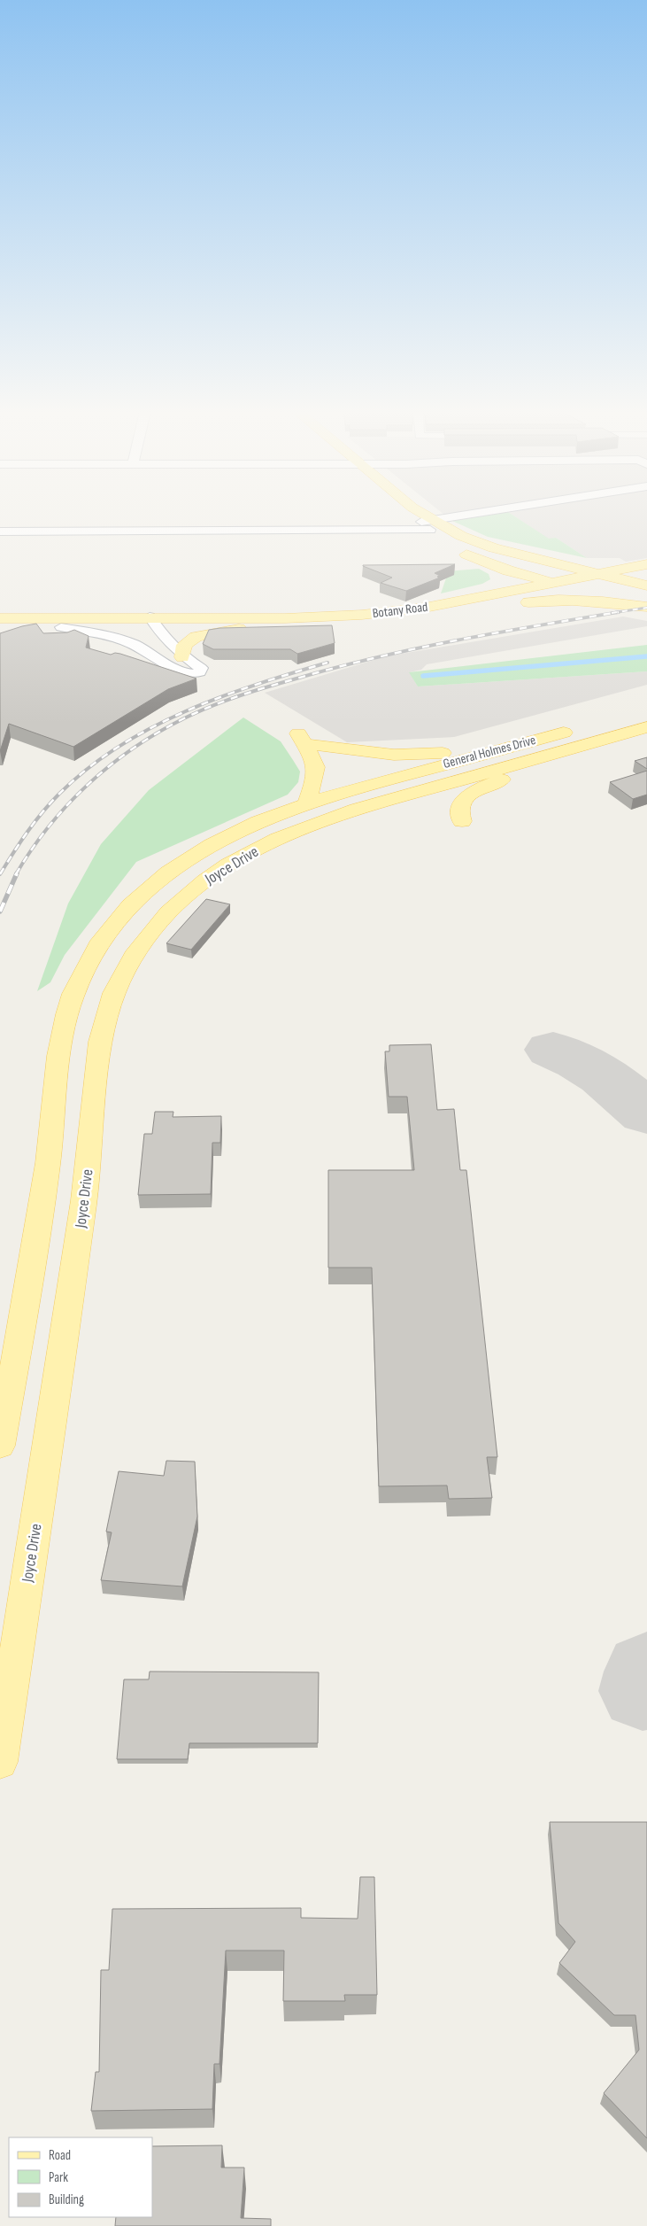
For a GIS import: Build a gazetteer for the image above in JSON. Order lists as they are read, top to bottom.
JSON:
{
  "streets": {
    "main road": ["Botany Road", "General Holmes Drive", "Joyce Drive"]
  },
  "crossings": [
    ["General Holmes Drive", "Joyce Drive"]
  ],
  "legend": ["Road", "Park", "Building"]
}
